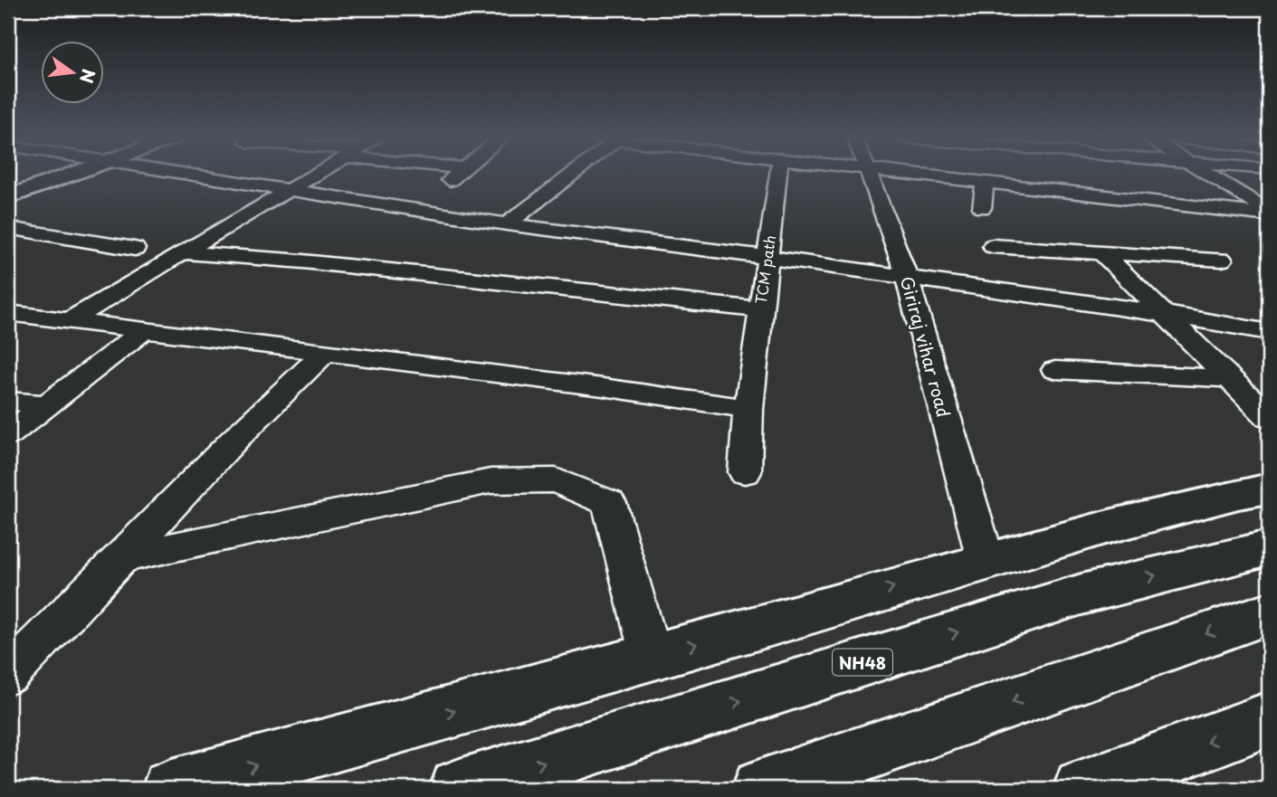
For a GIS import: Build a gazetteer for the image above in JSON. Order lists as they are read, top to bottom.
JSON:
{
  "streets": {
    "main road": ["NH48"],
    "street": ["TCM path", "Giriraj vihar road"]
  },
  "north": "right"
}
